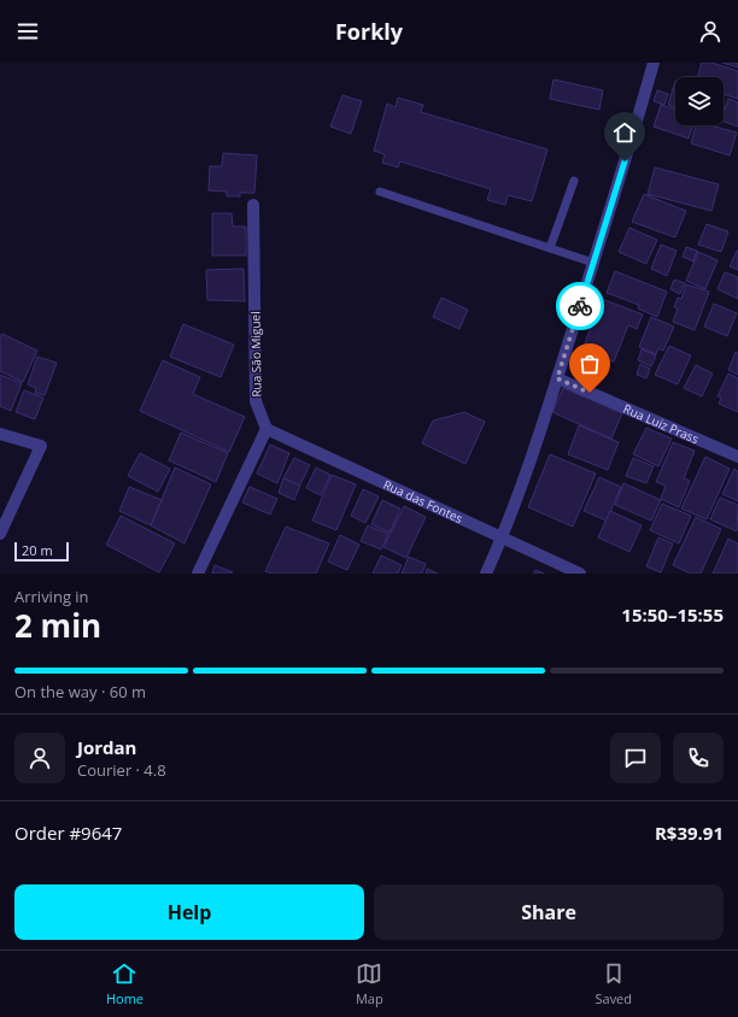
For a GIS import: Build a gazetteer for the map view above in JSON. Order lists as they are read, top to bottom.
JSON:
{
  "streets": {
    "street": ["Rua São Miguel", "Rua Luiz Prass", "Rua das Fontes"]
  },
  "crossings": [
    ["Rua São Miguel", "Rua das Fontes"]
  ],
  "scale_bar": "20 m",
  "page": {
    "header": "Forkly",
    "scale": "20 m",
    "heading": ["2 min", "Arriving in", "15:50–15:55"],
    "panel": [
      "Jordan",
      "Courier · 4.8",
      "Order #9647",
      "R$39.91"
    ],
    "bar": "On the way · 60 m",
    "buttons": ["Help", "Share"],
    "tabs": ["Home", "Map", "Saved"]
  }
}
